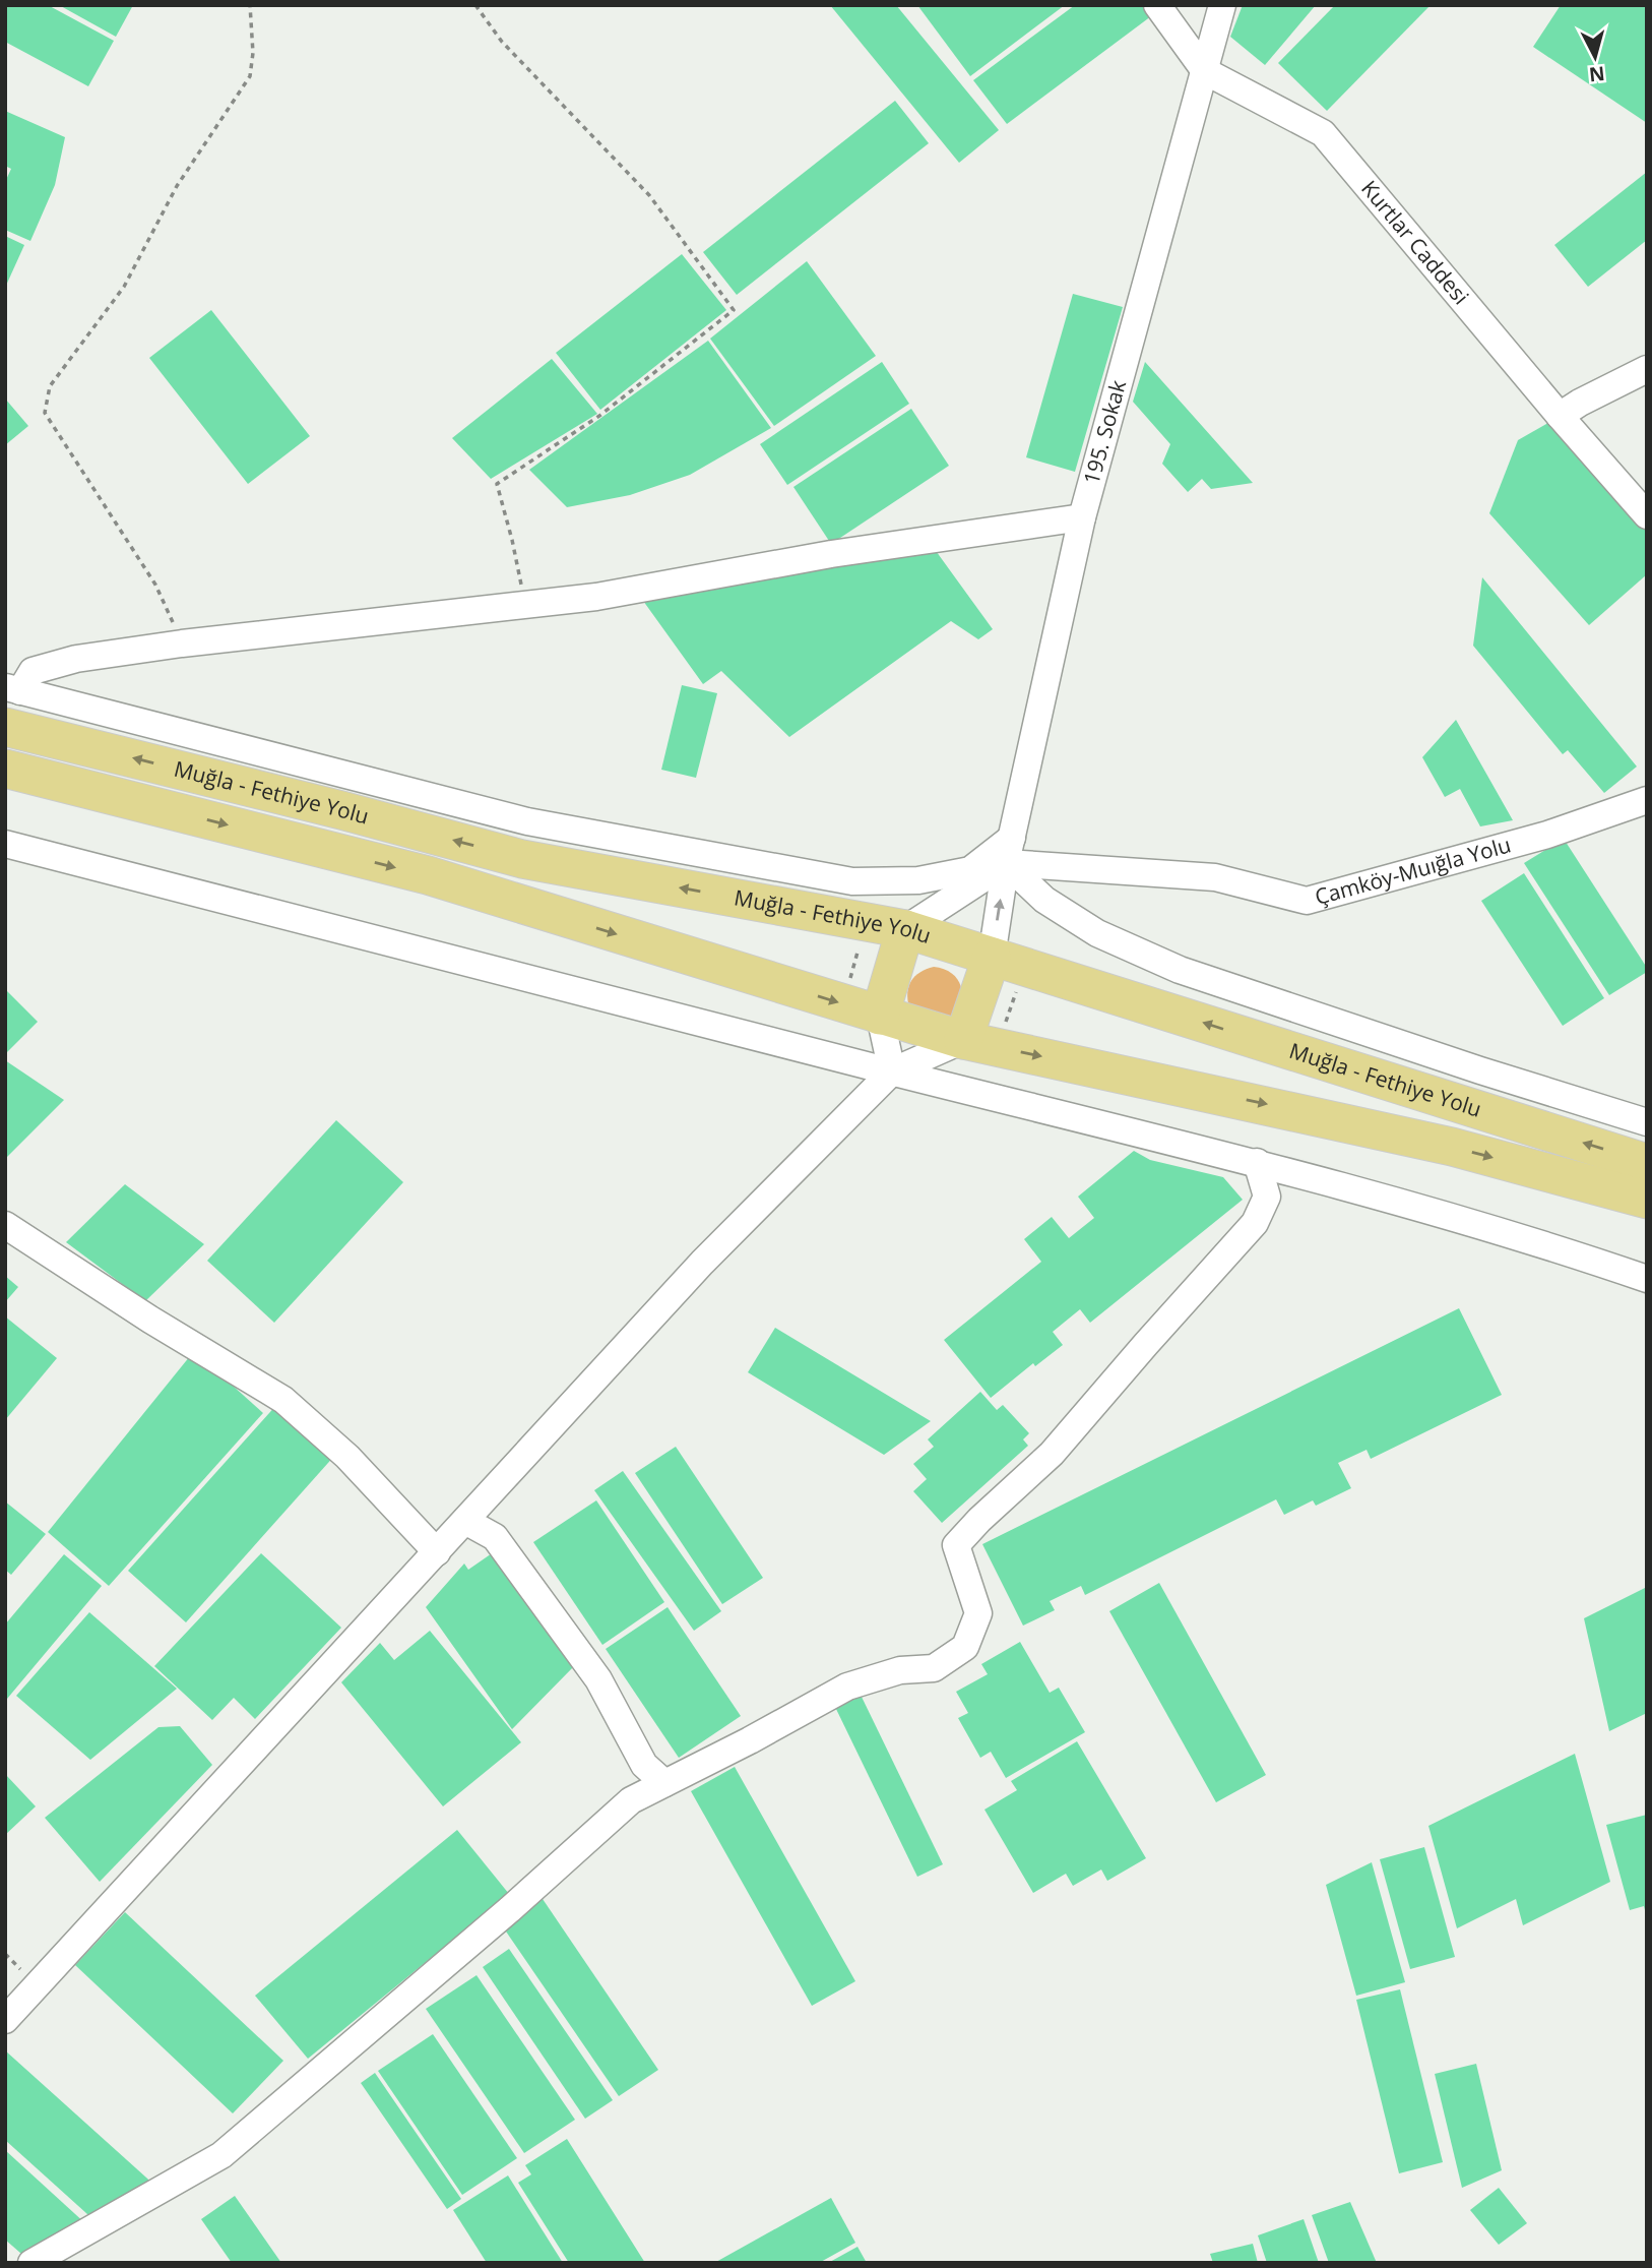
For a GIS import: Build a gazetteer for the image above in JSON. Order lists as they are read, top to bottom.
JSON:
{
  "streets": {
    "highway": ["Muğla - Fethiye Yolu"],
    "street": ["Kurtlar Caddesi", "195. Sokak", "Çamköy-Muığla Yolu"]
  },
  "crossings": [
    ["Kurtlar Caddesi", "195. Sokak"],
    ["195. Sokak", "Muğla - Fethiye Yolu"],
    ["195. Sokak", "Çamköy-Muığla Yolu"]
  ],
  "north": "bottom"
}
